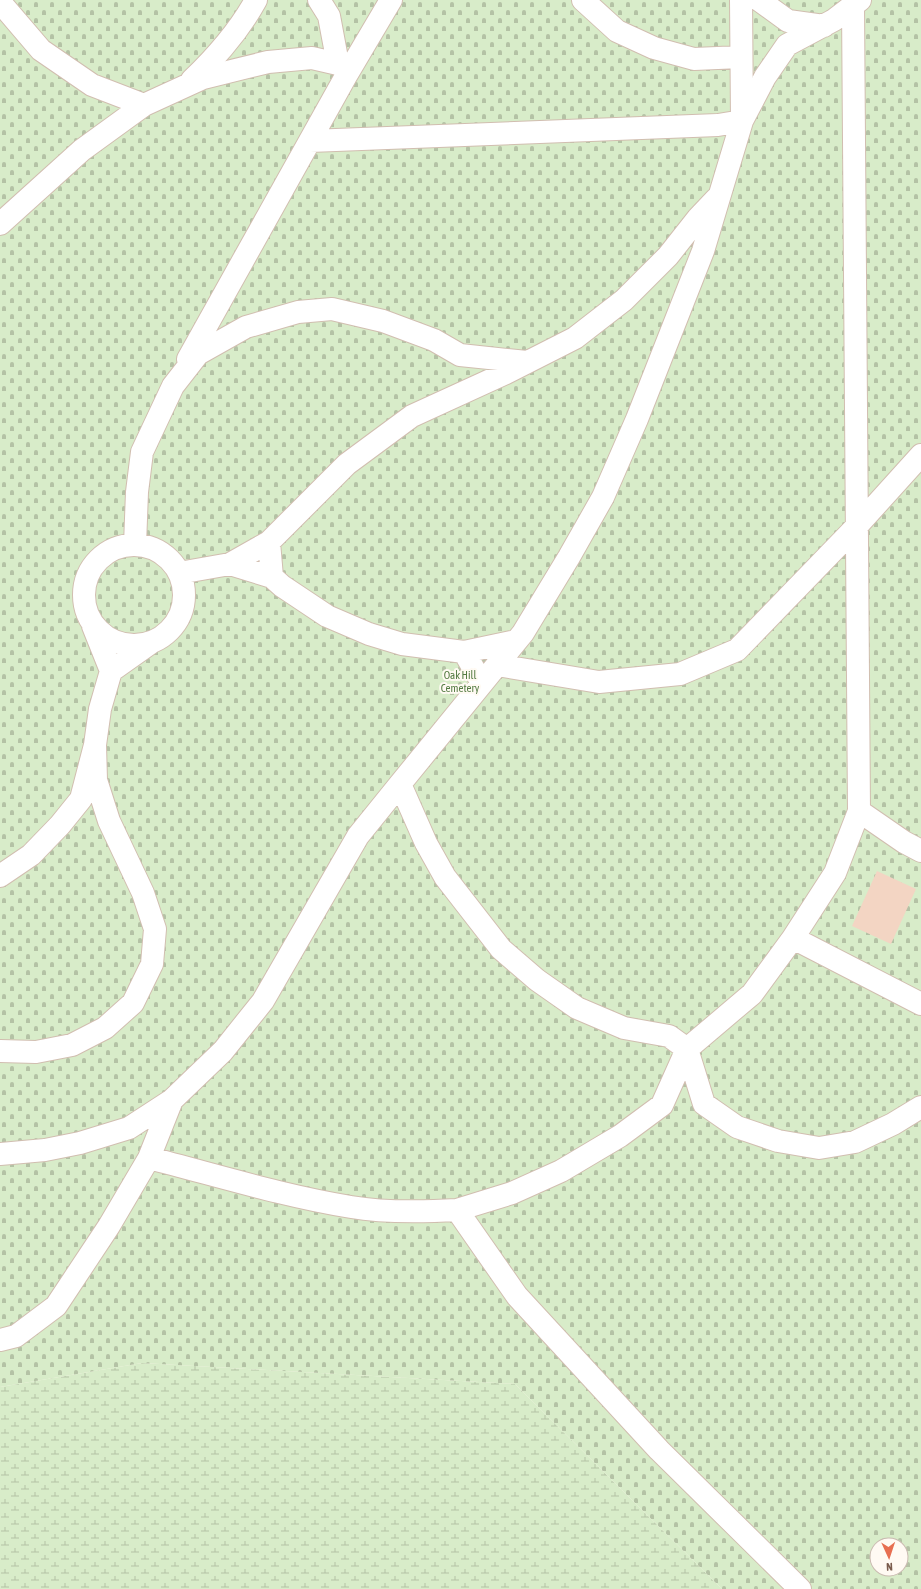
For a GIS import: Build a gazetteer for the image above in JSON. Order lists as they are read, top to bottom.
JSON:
{
  "parks": ["Oak Hill Cemetery"],
  "north": "bottom"
}
